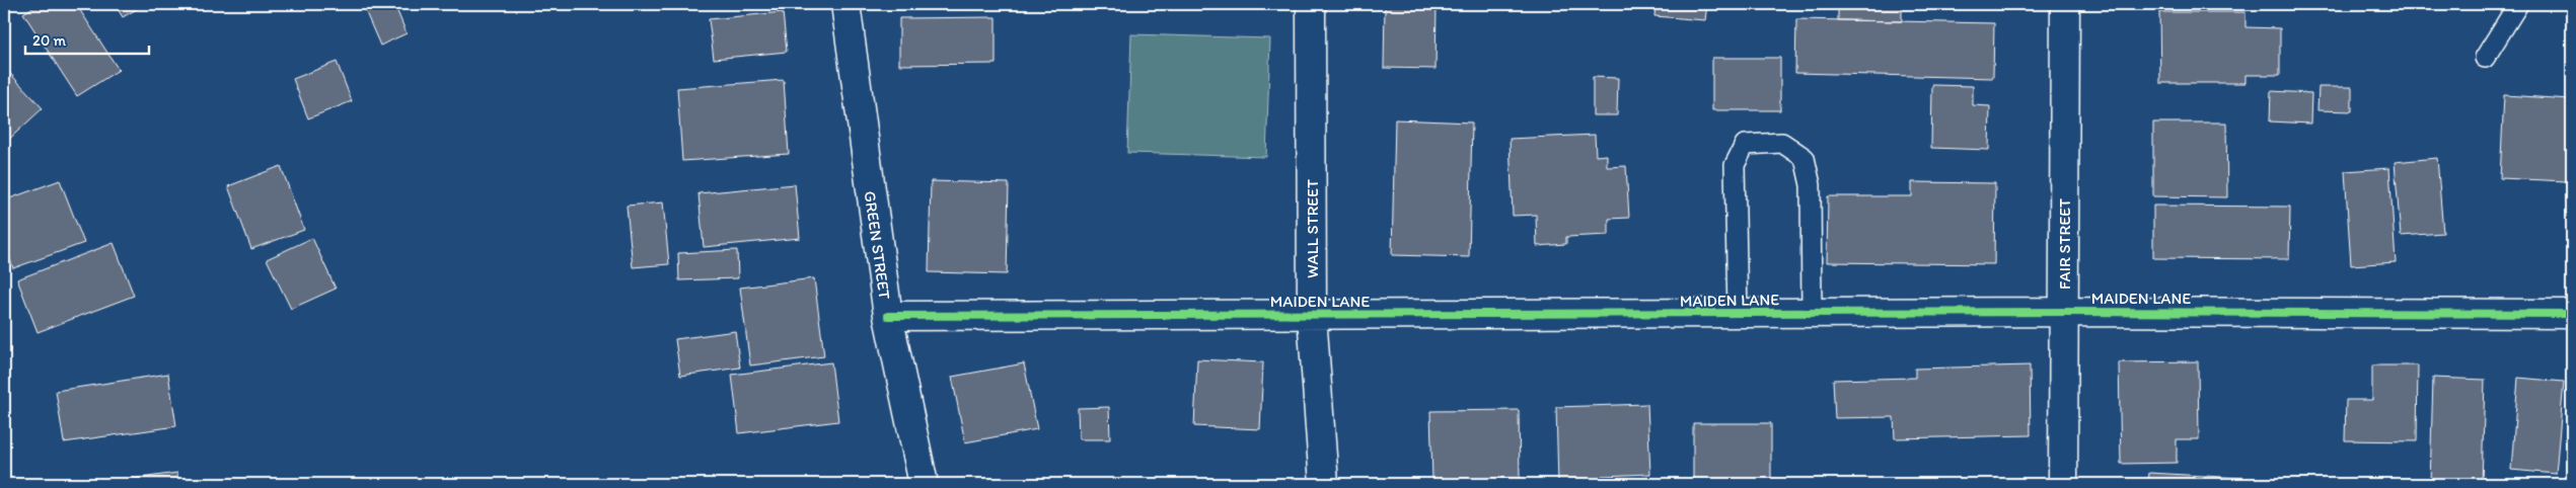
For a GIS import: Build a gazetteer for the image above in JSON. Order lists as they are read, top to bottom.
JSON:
{
  "streets": {
    "street": [
      "WALL STREET",
      "FAIR STREET",
      "GREEN STREET",
      "MAIDEN LANE"
    ]
  },
  "crossings": [
    ["WALL STREET", "MAIDEN LANE"],
    ["FAIR STREET", "MAIDEN LANE"],
    ["GREEN STREET", "MAIDEN LANE"]
  ],
  "scale_bar": "20 m"
}
